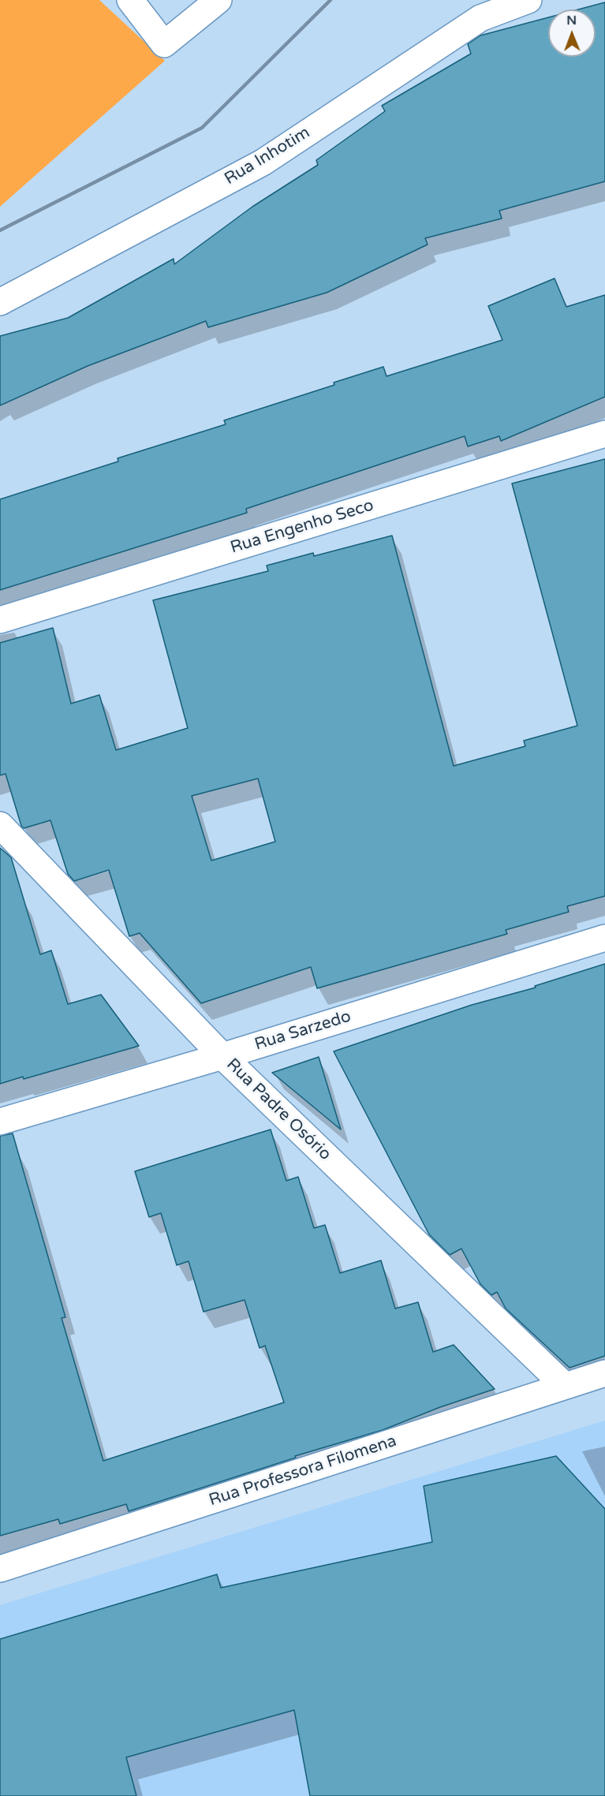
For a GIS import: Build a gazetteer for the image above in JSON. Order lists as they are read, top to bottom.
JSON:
{
  "streets": {
    "street": [
      "Rua Inhotim",
      "Rua Engenho Seco",
      "Rua Sarzedo",
      "Rua Padre Osório",
      "Rua Professora Filomena"
    ]
  },
  "crossings": [
    ["Rua Sarzedo", "Rua Padre Osório"],
    ["Rua Padre Osório", "Rua Professora Filomena"]
  ],
  "north": "top"
}
